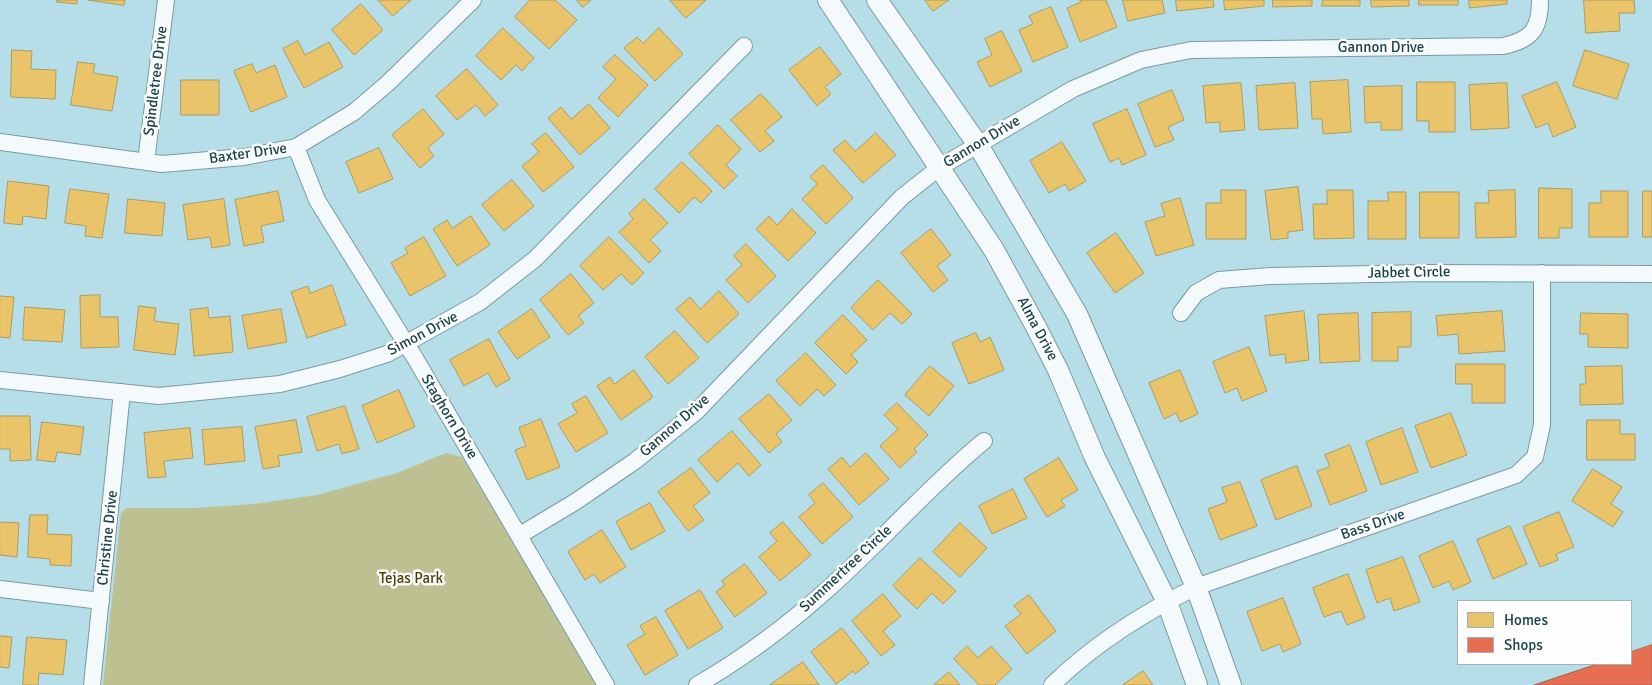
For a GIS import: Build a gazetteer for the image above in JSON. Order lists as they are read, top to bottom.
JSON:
{
  "streets": {
    "main road": ["Alma Drive"],
    "street": [
      "Gannon Drive",
      "Spindletree Drive",
      "Baxter Drive",
      "Jabbet Circle",
      "Simon Drive",
      "Staghorn Drive",
      "Bass Drive",
      "Christine Drive",
      "Summertree Circle"
    ]
  },
  "crossings": [
    ["Gannon Drive", "Alma Drive"],
    ["Gannon Drive", "Staghorn Drive"],
    ["Spindletree Drive", "Baxter Drive"],
    ["Baxter Drive", "Staghorn Drive"],
    ["Jabbet Circle", "Bass Drive"],
    ["Alma Drive", "Bass Drive"],
    ["Simon Drive", "Staghorn Drive"],
    ["Simon Drive", "Christine Drive"]
  ],
  "parks": ["Tejas Park"],
  "legend": ["Homes", "Shops"]
}
